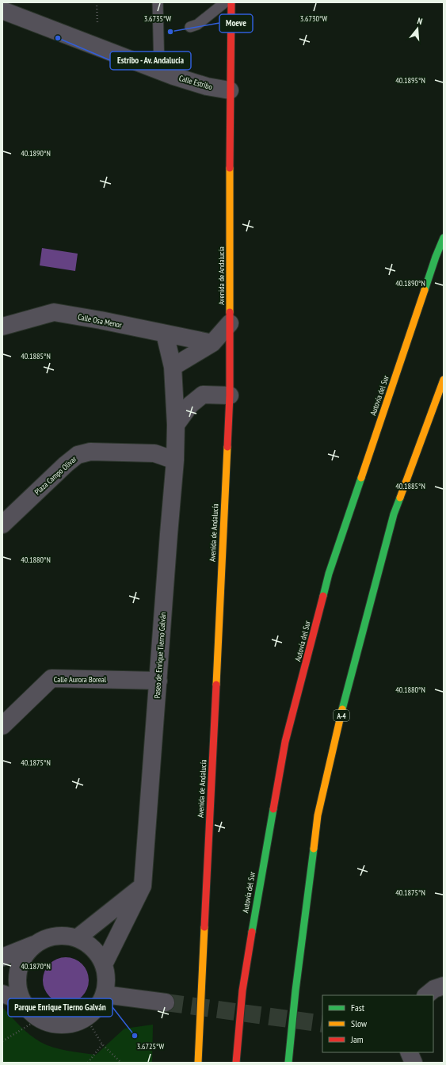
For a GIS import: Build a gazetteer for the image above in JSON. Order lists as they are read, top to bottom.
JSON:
{
  "streets": {
    "main road": ["Avenida de Andalucía", "Autovía del Sur", "A-4"],
    "street": [
      "Calle Estribo",
      "Calle Osa Menor",
      "Plaza Campo Olivar",
      "Paseo de Enrique Tierno Galván",
      "Calle Aurora Boreal"
    ]
  },
  "crossings": [
    ["Calle Estribo", "Avenida de Andalucía"],
    ["Plaza Campo Olivar", "Paseo de Enrique Tierno Galván"],
    ["Paseo de Enrique Tierno Galván", "Calle Aurora Boreal"]
  ],
  "places": ["Moeve", "Estribo - Av. Andalucía", "Parque Enrique Tierno Galván"],
  "legend": ["Fast", "Slow", "Jam"],
  "north": "top",
  "coordinates": [
    "3.6735°W",
    "3.6730°W",
    "40.1895°N",
    "40.1890°N",
    "40.1885°N",
    "40.1880°N",
    "40.1875°N",
    "40.1870°N",
    "3.6725°W"
  ]
}
